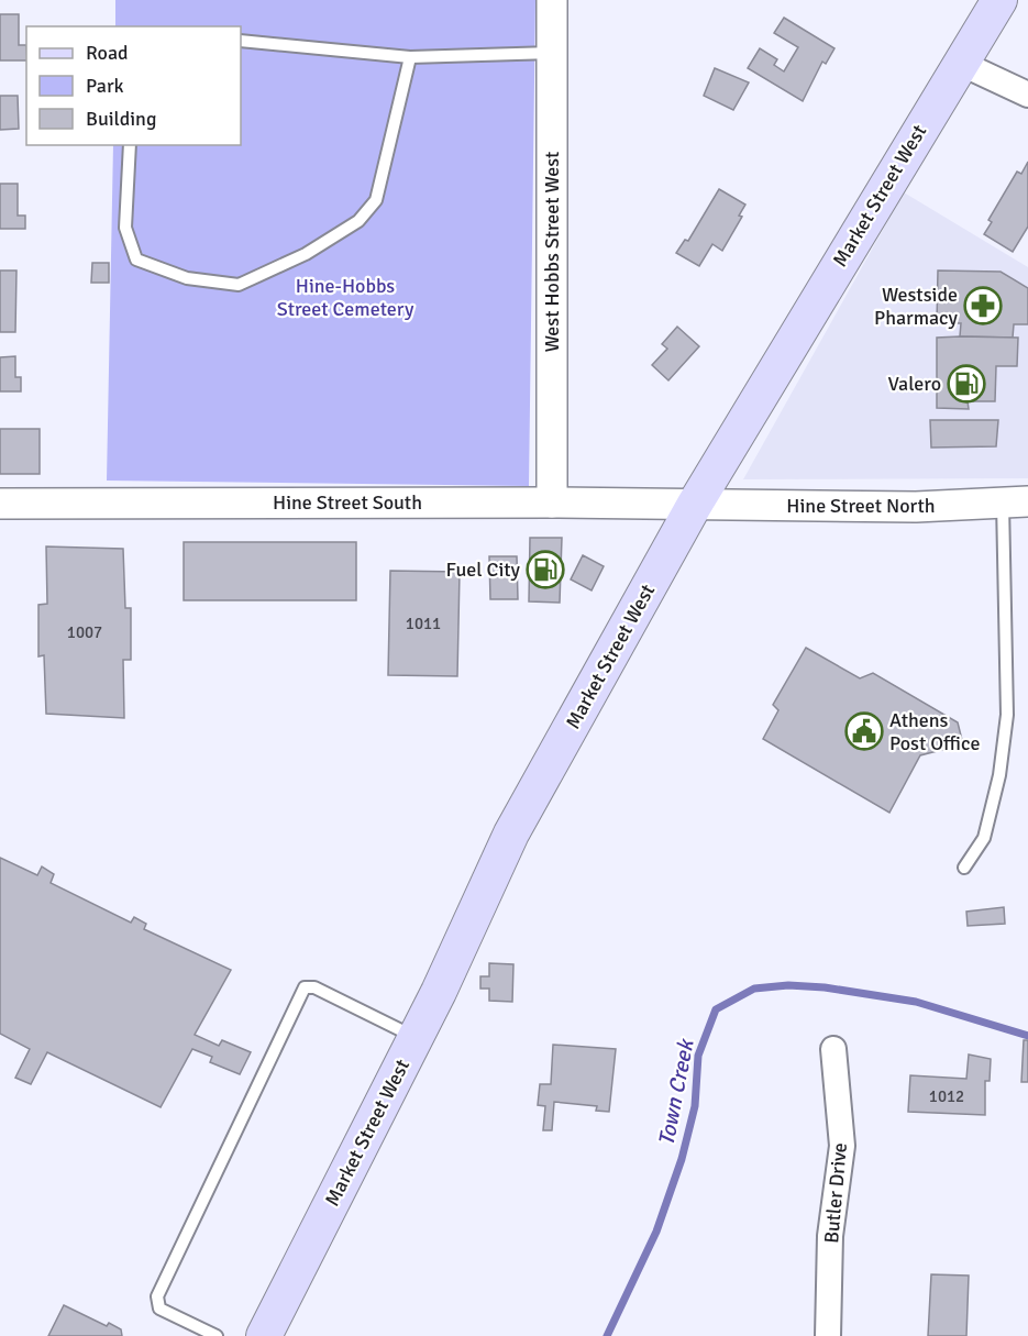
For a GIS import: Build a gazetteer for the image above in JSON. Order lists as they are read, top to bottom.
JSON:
{
  "streets": {
    "main road": ["Market Street West"],
    "street": [
      "West Hobbs Street West",
      "Hine Street South",
      "Hine Street North",
      "Butler Drive"
    ]
  },
  "crossings": [
    ["Market Street West", "Hine Street South"],
    ["Market Street West", "Hine Street North"],
    ["West Hobbs Street West", "Hine Street South"],
    ["Hine Street South", "Hine Street North"]
  ],
  "water": ["Town Creek"],
  "parks": ["Hine-Hobbs Street Cemetery"],
  "places": {
    "pharmacy": ["Westside Pharmacy"],
    "fuel station": ["Valero", "Fuel City"],
    "public building": ["Athens Post Office"]
  },
  "house_numbers": ["1011", "1007", "1012"],
  "legend": ["Road", "Park", "Building"]
}
